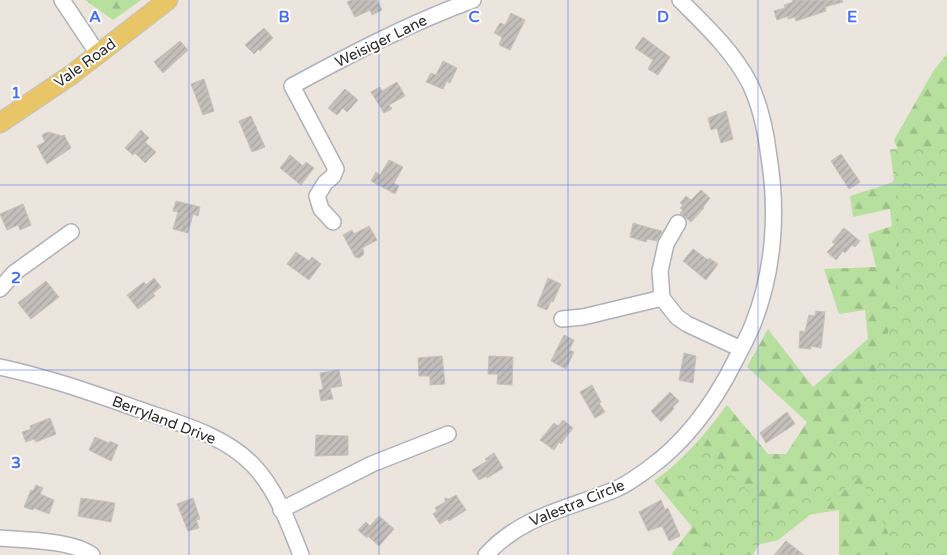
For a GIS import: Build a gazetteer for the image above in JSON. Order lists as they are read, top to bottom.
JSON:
{
  "streets": {
    "main road": ["Vale Road"],
    "street": ["Weisiger Lane", "Berryland Drive", "Valestra Circle"]
  },
  "grid": {
    "columns": [
      "A",
      "B",
      "C",
      "D",
      "E"
    ],
    "rows": ["1", "2", "3"]
  }
}
